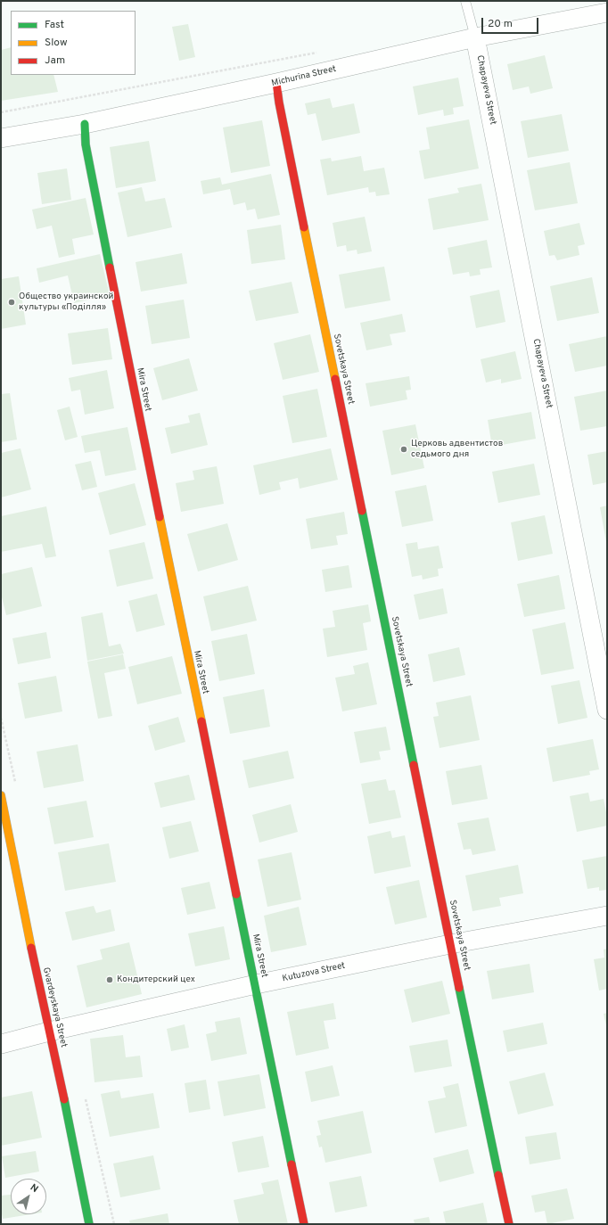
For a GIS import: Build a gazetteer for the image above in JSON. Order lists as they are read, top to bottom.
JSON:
{
  "streets": {
    "street": [
      "Michurina Street",
      "Chapayeva Street",
      "Sovetskaya Street",
      "Mira Street",
      "Kutuzova Street",
      "Gvardeyskaya Street"
    ]
  },
  "crossings": [
    ["Michurina Street", "Chapayeva Street"],
    ["Michurina Street", "Sovetskaya Street"],
    ["Michurina Street", "Mira Street"],
    ["Sovetskaya Street", "Kutuzova Street"],
    ["Mira Street", "Kutuzova Street"],
    ["Kutuzova Street", "Gvardeyskaya Street"]
  ],
  "places": ["Общество украинской культуры «Поділля»", "Церковь адвентистов седьмого дня", "Кондитерский цех"],
  "legend": ["Fast", "Slow", "Jam"],
  "scale_bar": "20 m",
  "north": "top right"
}
